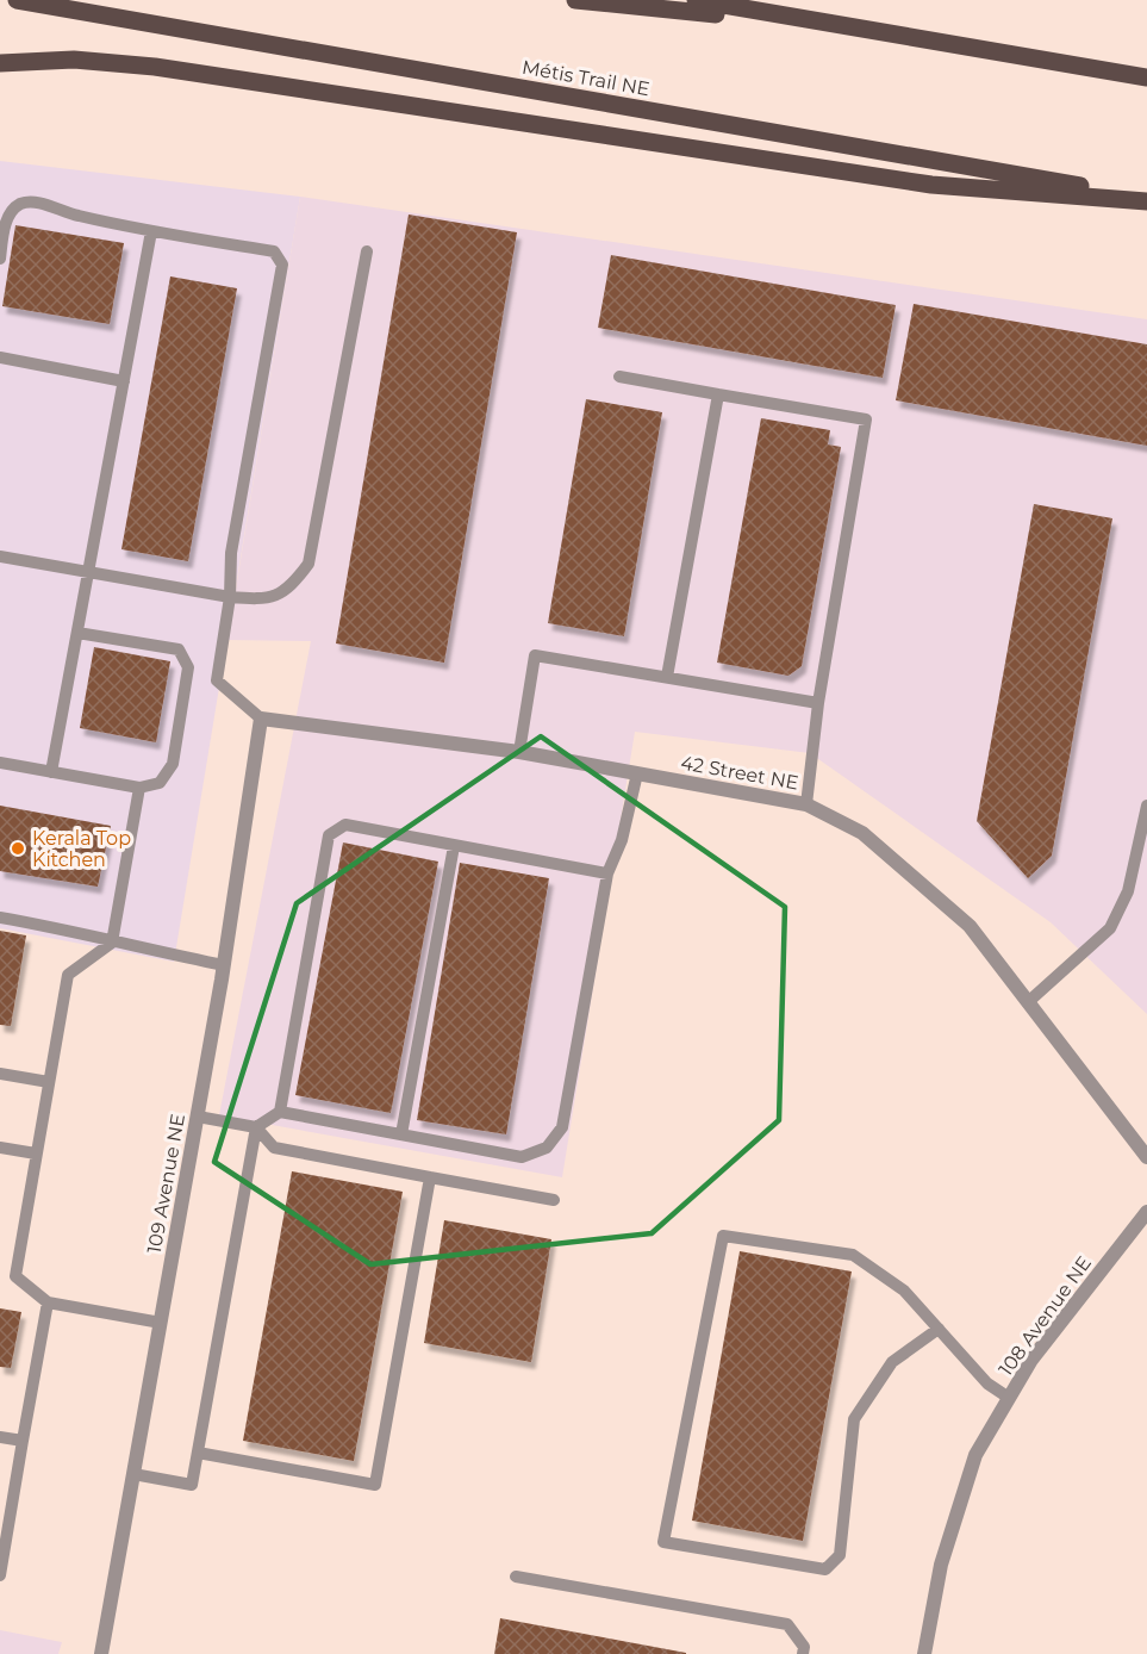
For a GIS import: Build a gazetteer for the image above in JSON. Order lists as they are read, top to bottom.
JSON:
{
  "streets": {
    "main road": ["Métis Trail NE"],
    "street": ["42 Street NE", "109 Avenue NE", "108 Avenue NE"]
  },
  "crossings": [
    ["42 Street NE", "109 Avenue NE"]
  ],
  "places": ["Kerala Top Kitchen"]
}
